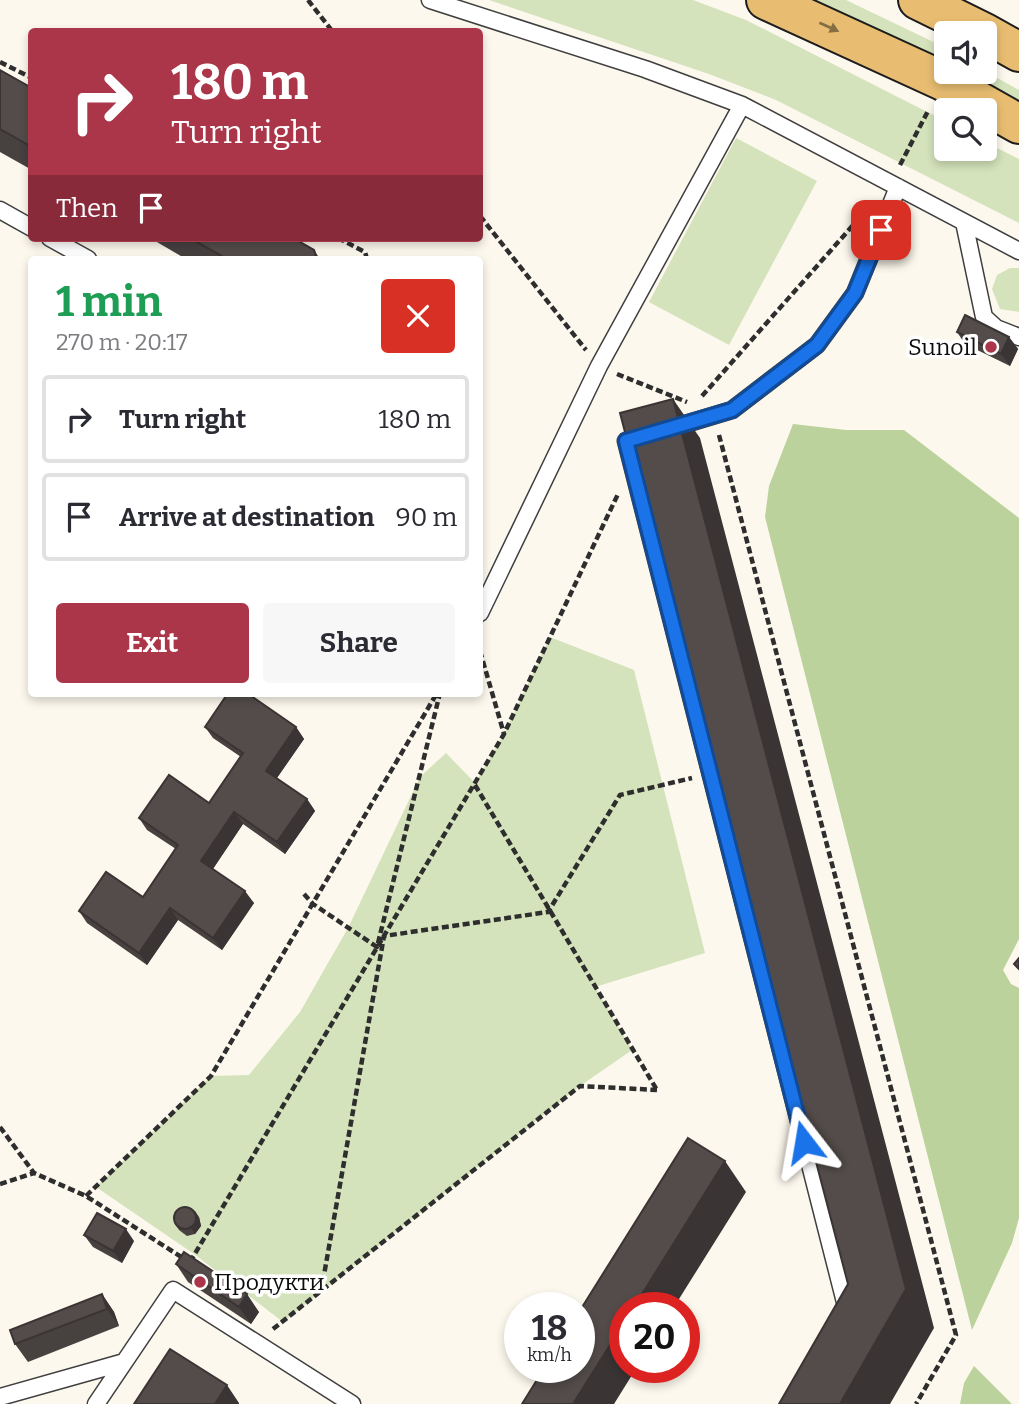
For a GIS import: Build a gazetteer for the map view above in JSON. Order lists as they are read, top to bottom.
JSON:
{
  "places": ["Sunoil", "Продукти"],
  "page": {
    "turn": ["180 m", "Turn right"],
    "then": "Then",
    "heading": ["1 min", "270 m · 20:17"],
    "list": [
      {
        "name": "Turn right",
        "value": "180 m"
      },
      {
        "name": "Arrive at destination",
        "value": "90 m"
      }
    ],
    "buttons": ["Exit", "Share"],
    "speed": "18 km/h",
    "limit": "20"
  }
}
